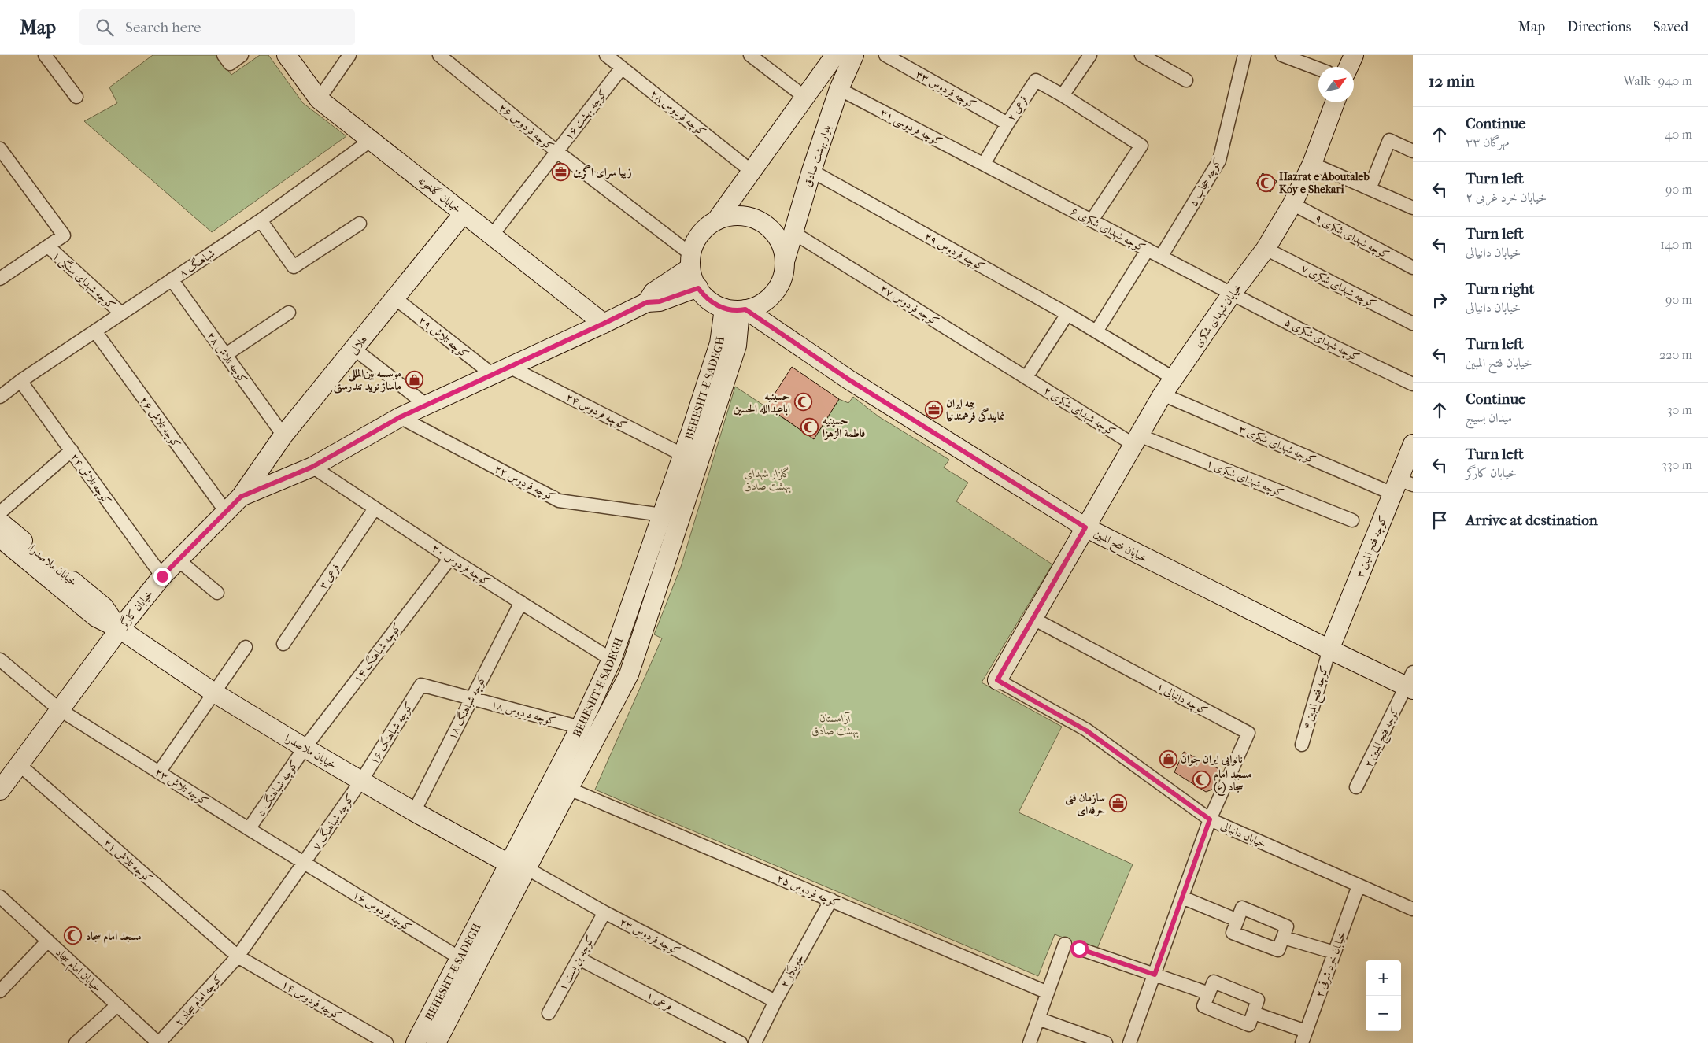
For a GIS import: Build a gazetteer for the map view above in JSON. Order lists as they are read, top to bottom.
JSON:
{
  "streets": {
    "street": [
      "کوچه فردوس ۳۳",
      "فرعی ۲",
      "کوچه فردوس ۲۸",
      "کوچه بهشت ۱۶",
      "کوچه فردوس ۲۶",
      "کوچه فردوسی ۳۱",
      "بلوار بهشت صادق",
      "کوچه حجاب ۵",
      "خیابان گلخونه",
      "کوچه شهدای شکری ۶",
      "کوچه شهدای شکری ۹",
      "کوچه فردوس ۲۹",
      "شباهنگ ۸",
      "کوچه شهدای سنگی ۱",
      "کوچه شهدای شکری ۷",
      "کوچه فردوس ۲۷",
      "خیابان شهدای شکری",
      "کوچه تلاش ۲۹",
      "کوچه شهدای شکری ۵",
      "هلالی",
      "کوچه تلاش ۲۸",
      "BEHESHT-E SADEGH",
      "کوچه فردوس ۲۴",
      "کوچه شهدای شکری ۲",
      "کوچه تلاش ۲۶",
      "کوچه شهدای شکری ۳",
      "کوچه شهدای شکری ۱",
      "کوچه تلاش ۲۴",
      "کوچه فردوس ۲۲",
      "خیابان فتح المبین",
      "کوچه فتح المبین ۳",
      "کوچه فردوس ۲۰",
      "خیابان ملاصدرا",
      "فرعی ۳",
      "خیابان کارگر",
      "کوچه شباهنگ ۱۴",
      "کوچه فتح المبین ۴",
      "کوچه دانیالی ۱",
      "کوچه شباهنگ ۱۸",
      "کوچه فردوس ۱۸",
      "کوچه شباهنگ ۱۶",
      "کوچه فتح المبین ۲",
      "کوچه تلاش ۲۳",
      "کوچه شباهنگ ۵",
      "کوچه شباهنگ ۷",
      "خیابان دانیالی",
      "کوچه تلاش ۲۱",
      "کوچه فردوس ۲۵",
      "کوچه فردوس ۱۶",
      "کوچه فردوس ۲۳",
      "کوچه بن بست ۱",
      "خیابان خرد شرقی ۲",
      "خیابان امام سجاد",
      "خبرنگار ۲",
      "کوچه امام سجاد ۲",
      "کوچه فردوس ۱۴",
      "فرعی ۱"
    ]
  },
  "crossings": [
    ["کوچه فردوس ۳۳", "فرعی ۲"],
    ["فرعی ۲", "کوچه فردوسی ۳۱"],
    ["فرعی ۲", "کوچه شهدای شکری ۶"],
    ["کوچه فردوس ۲۸", "کوچه بهشت ۱۶"],
    ["کوچه بهشت ۱۶", "کوچه فردوس ۲۶"],
    ["کوچه بهشت ۱۶", "خیابان گلخونه"],
    ["کوچه فردوس ۲۶", "بلوار بهشت صادق"],
    ["کوچه فردوس ۲۶", "BEHESHT-E SADEGH"],
    ["کوچه فردوس ۲۶", "خیابان فتح المبین"],
    ["کوچه فردوس ۲۶", "خیابان کارگر"],
    ["کوچه فردوسی ۳۱", "بلوار بهشت صادق"],
    ["کوچه فردوسی ۳۱", "کوچه شهدای شکری ۶"],
    ["بلوار بهشت صادق", "کوچه فردوس ۲۹"],
    ["بلوار بهشت صادق", "کوچه فردوس ۲۷"],
    ["بلوار بهشت صادق", "BEHESHT-E SADEGH"],
    ["بلوار بهشت صادق", "خیابان فتح المبین"],
    ["بلوار بهشت صادق", "خیابان کارگر"],
    ["کوچه حجاب ۵", "کوچه شهدای شکری ۶"],
    ["خیابان گلخونه", "شباهنگ ۸"],
    ["خیابان گلخونه", "هلالی"],
    ["خیابان گلخونه", "خیابان کارگر"],
    ["کوچه شهدای شکری ۶", "خیابان شهدای شکری"],
    ["کوچه شهدای شکری ۶", "کوچه شهدای شکری ۵"],
    ["کوچه شهدای شکری ۹", "خیابان شهدای شکری"],
    ["کوچه فردوس ۲۹", "خیابان شهدای شکری"],
    ["شباهنگ ۸", "کوچه شهدای سنگی ۱"],
    ["شباهنگ ۸", "کوچه تلاش ۲۸"],
    ["شباهنگ ۸", "کوچه تلاش ۲۶"],
    ["شباهنگ ۸", "کوچه تلاش ۲۴"],
    ["کوچه شهدای شکری ۷", "خیابان شهدای شکری"],
    ["کوچه فردوس ۲۷", "کوچه شهدای شکری ۲"],
    ["خیابان شهدای شکری", "کوچه شهدای شکری ۵"],
    ["خیابان شهدای شکری", "کوچه شهدای شکری ۲"],
    ["خیابان شهدای شکری", "کوچه شهدای شکری ۳"],
    ["خیابان شهدای شکری", "کوچه شهدای شکری ۱"],
    ["خیابان شهدای شکری", "خیابان فتح المبین"],
    ["خیابان شهدای شکری", "خیابان دانیالی"],
    ["کوچه تلاش ۲۹", "هلالی"],
    ["کوچه تلاش ۲۹", "خیابان کارگر"],
    ["هلالی", "کوچه تلاش ۲۸"],
    ["هلالی", "خیابان کارگر"],
    ["BEHESHT-E SADEGH", "کوچه فردوس ۲۴"],
    ["BEHESHT-E SADEGH", "کوچه فردوس ۲۲"],
    ["BEHESHT-E SADEGH", "خیابان فتح المبین"],
    ["BEHESHT-E SADEGH", "کوچه فردوس ۲۰"],
    ["BEHESHT-E SADEGH", "خیابان ملاصدرا"],
    ["BEHESHT-E SADEGH", "خیابان کارگر"],
    ["BEHESHT-E SADEGH", "کوچه فردوس ۱۸"],
    ["BEHESHT-E SADEGH", "کوچه فردوس ۲۵"],
    ["BEHESHT-E SADEGH", "کوچه فردوس ۱۶"],
    ["BEHESHT-E SADEGH", "کوچه فردوس ۲۳"],
    ["کوچه فردوس ۲۴", "خیابان کارگر"],
    ["کوچه شهدای شکری ۲", "کوچه شهدای شکری ۱"],
    ["کوچه تلاش ۲۶", "خیابان کارگر"],
    ["کوچه شهدای شکری ۳", "کوچه فتح المبین ۳"],
    ["کوچه تلاش ۲۴", "خیابان کارگر"],
    ["کوچه فردوس ۲۲", "خیابان کارگر"],
    ["خیابان فتح المبین", "کوچه فتح المبین ۳"],
    ["خیابان فتح المبین", "خیابان کارگر"],
    ["خیابان فتح المبین", "کوچه فتح المبین ۴"],
    ["خیابان فتح المبین", "کوچه فتح المبین ۲"],
    ["خیابان فتح المبین", "خیابان دانیالی"],
    ["کوچه فتح المبین ۳", "کوچه فتح المبین ۴"],
    ["کوچه فردوس ۲۰", "فرعی ۳"],
    ["کوچه فردوس ۲۰", "خیابان کارگر"],
    ["کوچه فردوس ۲۰", "کوچه شباهنگ ۱۴"],
    ["کوچه فردوس ۲۰", "کوچه شباهنگ ۱۸"],
    ["خیابان ملاصدرا", "خیابان کارگر"],
    ["خیابان ملاصدرا", "کوچه شباهنگ ۱۴"],
    ["خیابان ملاصدرا", "کوچه شباهنگ ۱۸"],
    ["خیابان ملاصدرا", "کوچه شباهنگ ۱۶"],
    ["خیابان ملاصدرا", "کوچه شباهنگ ۵"],
    ["خیابان ملاصدرا", "کوچه شباهنگ ۷"],
    ["خیابان کارگر", "کوچه تلاش ۲۳"],
    ["خیابان کارگر", "کوچه تلاش ۲۱"],
    ["کوچه شباهنگ ۱۴", "کوچه شباهنگ ۵"],
    ["کوچه دانیالی ۱", "خیابان دانیالی"],
    ["کوچه شباهنگ ۱۸", "کوچه فردوس ۱۸"],
    ["کوچه فردوس ۱۸", "کوچه شباهنگ ۱۶"],
    ["کوچه شباهنگ ۱۶", "کوچه شباهنگ ۷"],
    ["کوچه تلاش ۲۳", "کوچه شباهنگ ۵"],
    ["کوچه تلاش ۲۳", "کوچه شباهنگ ۷"],
    ["کوچه تلاش ۲۳", "کوچه فردوس ۱۶"],
    ["کوچه شباهنگ ۷", "کوچه تلاش ۲۱"],
    ["کوچه شباهنگ ۷", "کوچه فردوس ۱۶"],
    ["کوچه شباهنگ ۷", "کوچه امام سجاد ۲"],
    ["کوچه شباهنگ ۷", "کوچه فردوس ۱۴"],
    ["خیابان دانیالی", "خیابان خرد شرقی ۲"],
    ["کوچه تلاش ۲۱", "کوچه امام سجاد ۲"],
    ["کوچه تلاش ۲۱", "کوچه فردوس ۱۴"],
    ["کوچه فردوس ۲۵", "خبرنگار ۲"],
    ["کوچه فردوس ۲۳", "کوچه بن بست ۱"],
    ["کوچه فردوس ۲۳", "خبرنگار ۲"],
    ["کوچه بن بست ۱", "فرعی ۱"],
    ["خیابان امام سجاد", "کوچه امام سجاد ۲"],
    ["کوچه امام سجاد ۲", "کوچه فردوس ۱۴"]
  ],
  "parks": ["گلزار شهدای بهشت صادق", "آرامستان بهشت صادق"],
  "places": {
    "office": ["زیبا سرای اگرین", "بیمه ایران نمایندگی فرهمندنیا", "سازمان فنی حرفه‌ای"],
    "mosque": [
      "Hazrat e Aboutaleb Koy e Shekari",
      "حسینیه اباعبدالله الحسین",
      "حسینیه فاطمة الزهزا",
      "مسجد امام سجاد (ع)",
      "مسجد امام سجاد"
    ],
    "shop": ["موسسه بین‌المللی ماساژ نوید تندرستی", "نانوایی ایران جوان"]
  },
  "north": "top right",
  "page": {
    "header": "Map",
    "search": "Search here",
    "nav": ["Map", "Directions", "Saved"],
    "heading": ["12 min", "Walk · 940 m"],
    "list": [
      ["Continue", "مهرگان ۳۳", "40 m"],
      ["Turn left", "خیابان خرد غربی ۲", "90 m"],
      ["Turn left", "خیابان دانیالی", "140 m"],
      ["Turn right", "خیابان دانیالی", "90 m"],
      ["Turn left", "خیابان فتح المبین", "220 m"],
      ["Continue", "میدان بسیج", "30 m"],
      ["Turn left", "خیابان کارگر", "330 m"],
      "Arrive at destination"
    ],
    "map_buttons": ["+", "−"]
  }
}
